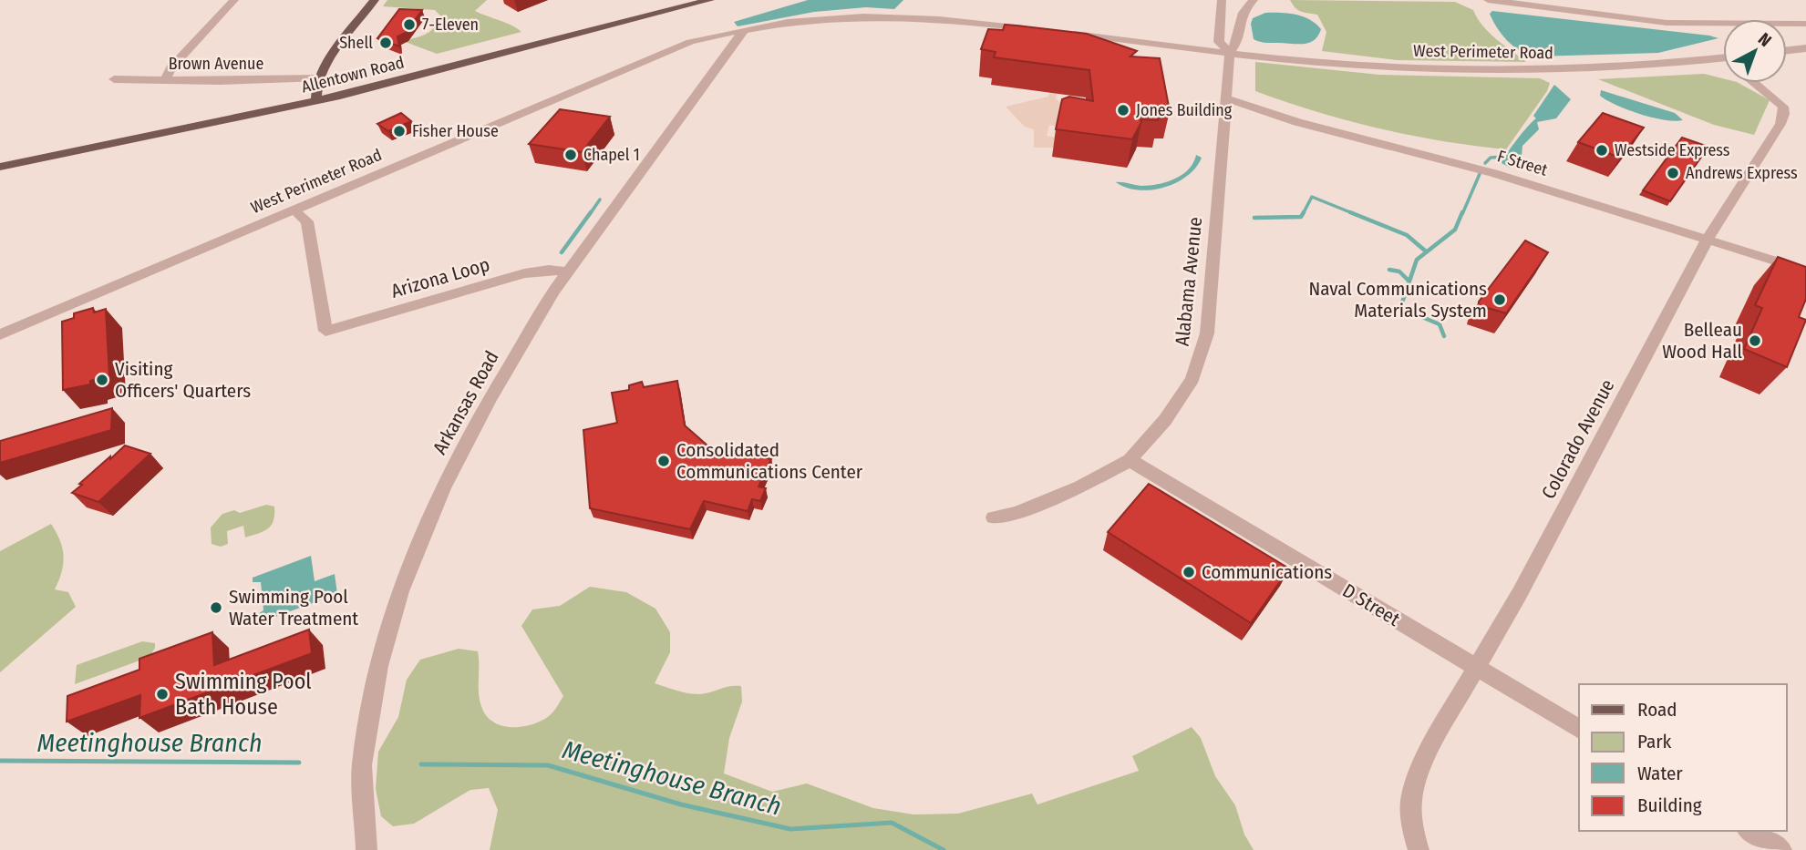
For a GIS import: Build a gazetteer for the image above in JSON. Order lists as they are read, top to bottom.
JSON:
{
  "streets": {
    "main road": ["Allentown Road"],
    "street": [
      "West Perimeter Road",
      "Brown Avenue",
      "F Street",
      "Arizona Loop",
      "Alabama Avenue",
      "Arkansas Road",
      "Colorado Avenue",
      "D Street"
    ]
  },
  "crossings": [
    ["West Perimeter Road", "Arizona Loop"],
    ["West Perimeter Road", "Alabama Avenue"],
    ["West Perimeter Road", "Arkansas Road"],
    ["F Street", "Alabama Avenue"],
    ["F Street", "Colorado Avenue"],
    ["Arizona Loop", "Arkansas Road"],
    ["Alabama Avenue", "D Street"],
    ["Colorado Avenue", "D Street"]
  ],
  "water": ["Meetinghouse Branch"],
  "places": [
    "7-Eleven",
    "Shell",
    "Jones Building",
    "Fisher House",
    "Westside Express",
    "Chapel 1",
    "Andrews Express",
    "Naval Communications Materials System",
    "Belleau Wood Hall",
    "Visiting Officers' Quarters",
    "Consolidated Communications Center",
    "Communications",
    "Swimming Pool Water Treatment",
    "Swimming Pool Bath House"
  ],
  "legend": [
    "Road",
    "Park",
    "Water",
    "Building"
  ],
  "north": "top right"
}
